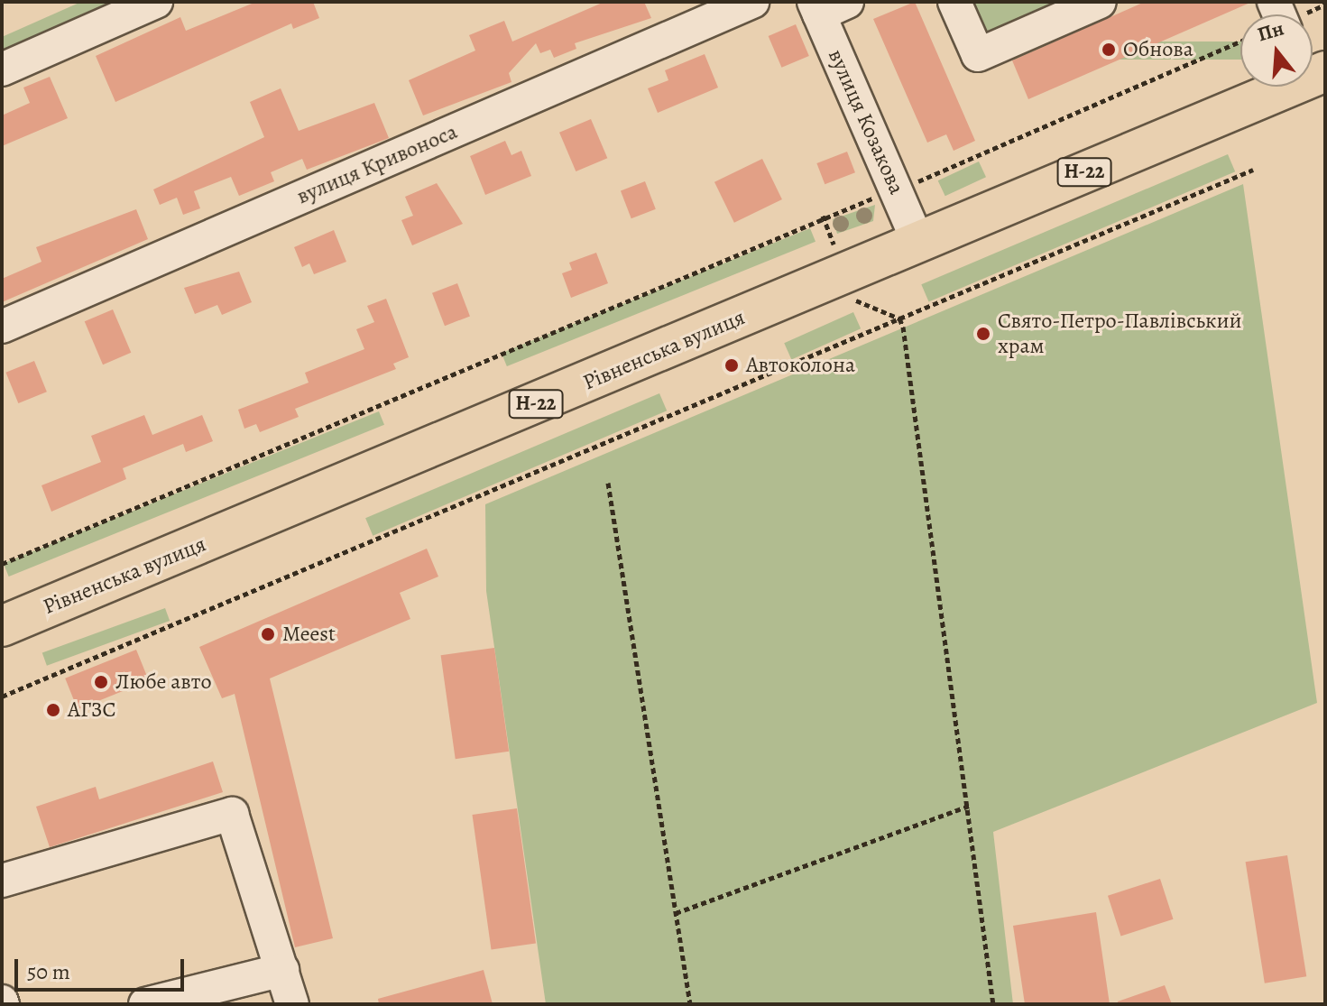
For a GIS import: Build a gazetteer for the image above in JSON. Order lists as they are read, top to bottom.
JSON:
{
  "streets": {
    "main road": ["Н-22", "Рівненська вулиця"],
    "street": ["вулиця Козакова", "вулиця Кривоноса"]
  },
  "crossings": [
    ["вулиця Козакова", "Рівненська вулиця"]
  ],
  "places": [
    "Обнова",
    "Свято-Петро-Павлівський храм",
    "Автоколона",
    "Meest",
    "Любе авто",
    "АГЗС"
  ],
  "scale_bar": "50 m",
  "north": "top"
}
